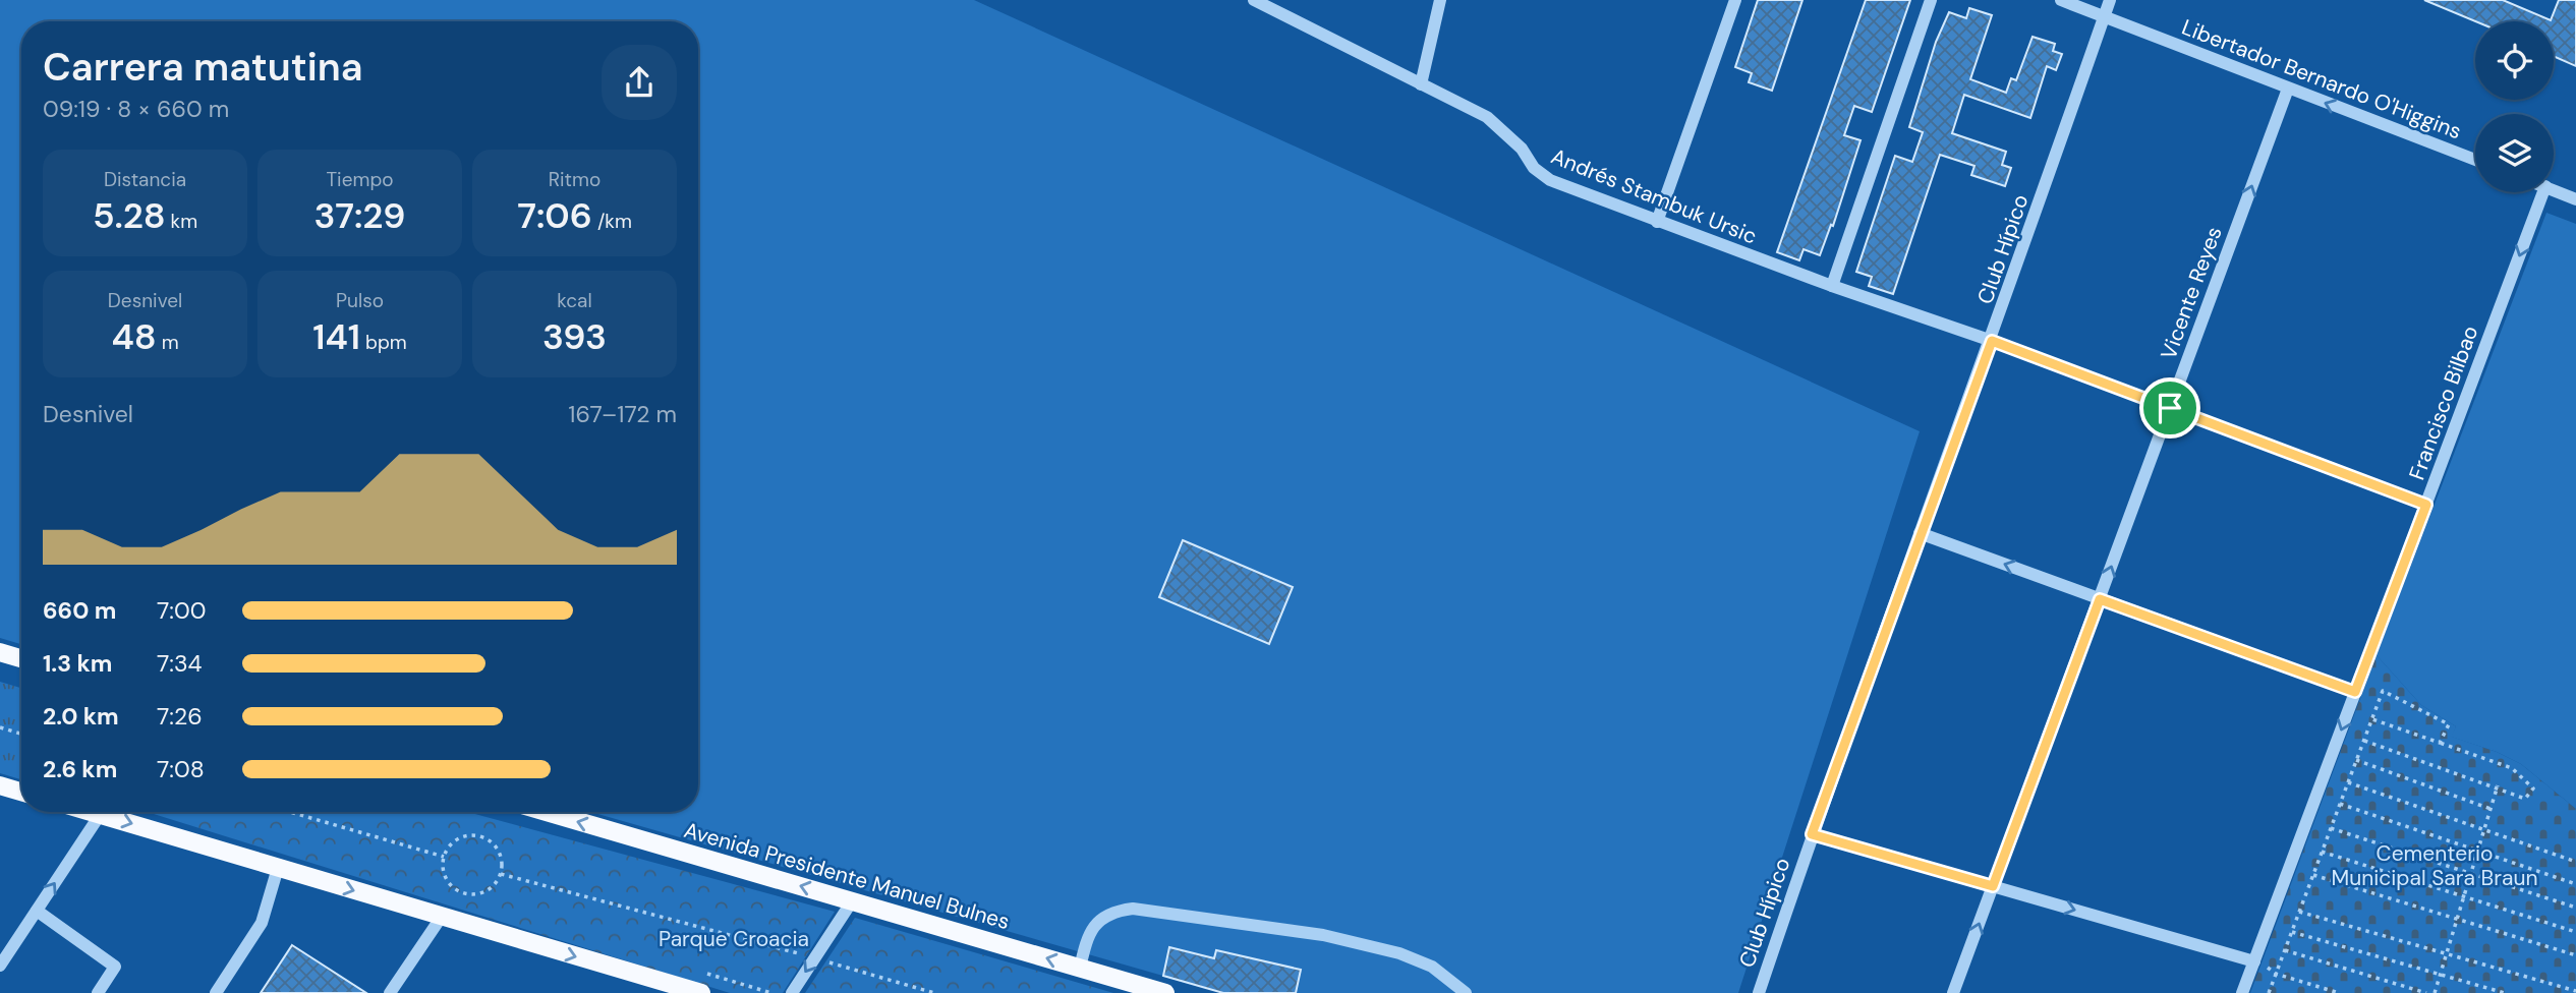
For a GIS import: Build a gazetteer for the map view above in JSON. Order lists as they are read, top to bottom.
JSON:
{
  "streets": {
    "main road": ["Avenida Presidente Manuel Bulnes"],
    "street": [
      "Libertador Bernardo O'Higgins",
      "Andrés Stambuk Ursic",
      "Club Hípico",
      "Vicente Reyes",
      "Francisco Bilbao"
    ]
  },
  "crossings": [
    ["Libertador Bernardo O'Higgins", "Club Hípico"],
    ["Libertador Bernardo O'Higgins", "Vicente Reyes"],
    ["Andrés Stambuk Ursic", "Club Hípico"],
    ["Andrés Stambuk Ursic", "Vicente Reyes"],
    ["Andrés Stambuk Ursic", "Francisco Bilbao"]
  ],
  "one_way": ["Libertador Bernardo O'Higgins", "Vicente Reyes", "Francisco Bilbao"],
  "parks": ["Cementerio Municipal Sara Braun", "Parque Croacia"],
  "page": {
    "heading": ["Carrera matutina", "09:19 · 8 × 660 m"],
    "stats": [
      ["Distancia", "5.28 km"],
      ["Tiempo", "37:29"],
      ["Ritmo", "7:06 /km"],
      ["Desnivel", "48 m"],
      ["Pulso", "141 bpm"],
      ["kcal", "393"]
    ],
    "chart": ["Desnivel", "167–172 m"],
    "list": [
      {
        "name": "660 m",
        "note": "7:00"
      },
      {
        "name": "1.3 km",
        "note": "7:34"
      },
      {
        "name": "2.0 km",
        "note": "7:26"
      },
      {
        "name": "2.6 km",
        "note": "7:08"
      }
    ]
  }
}
